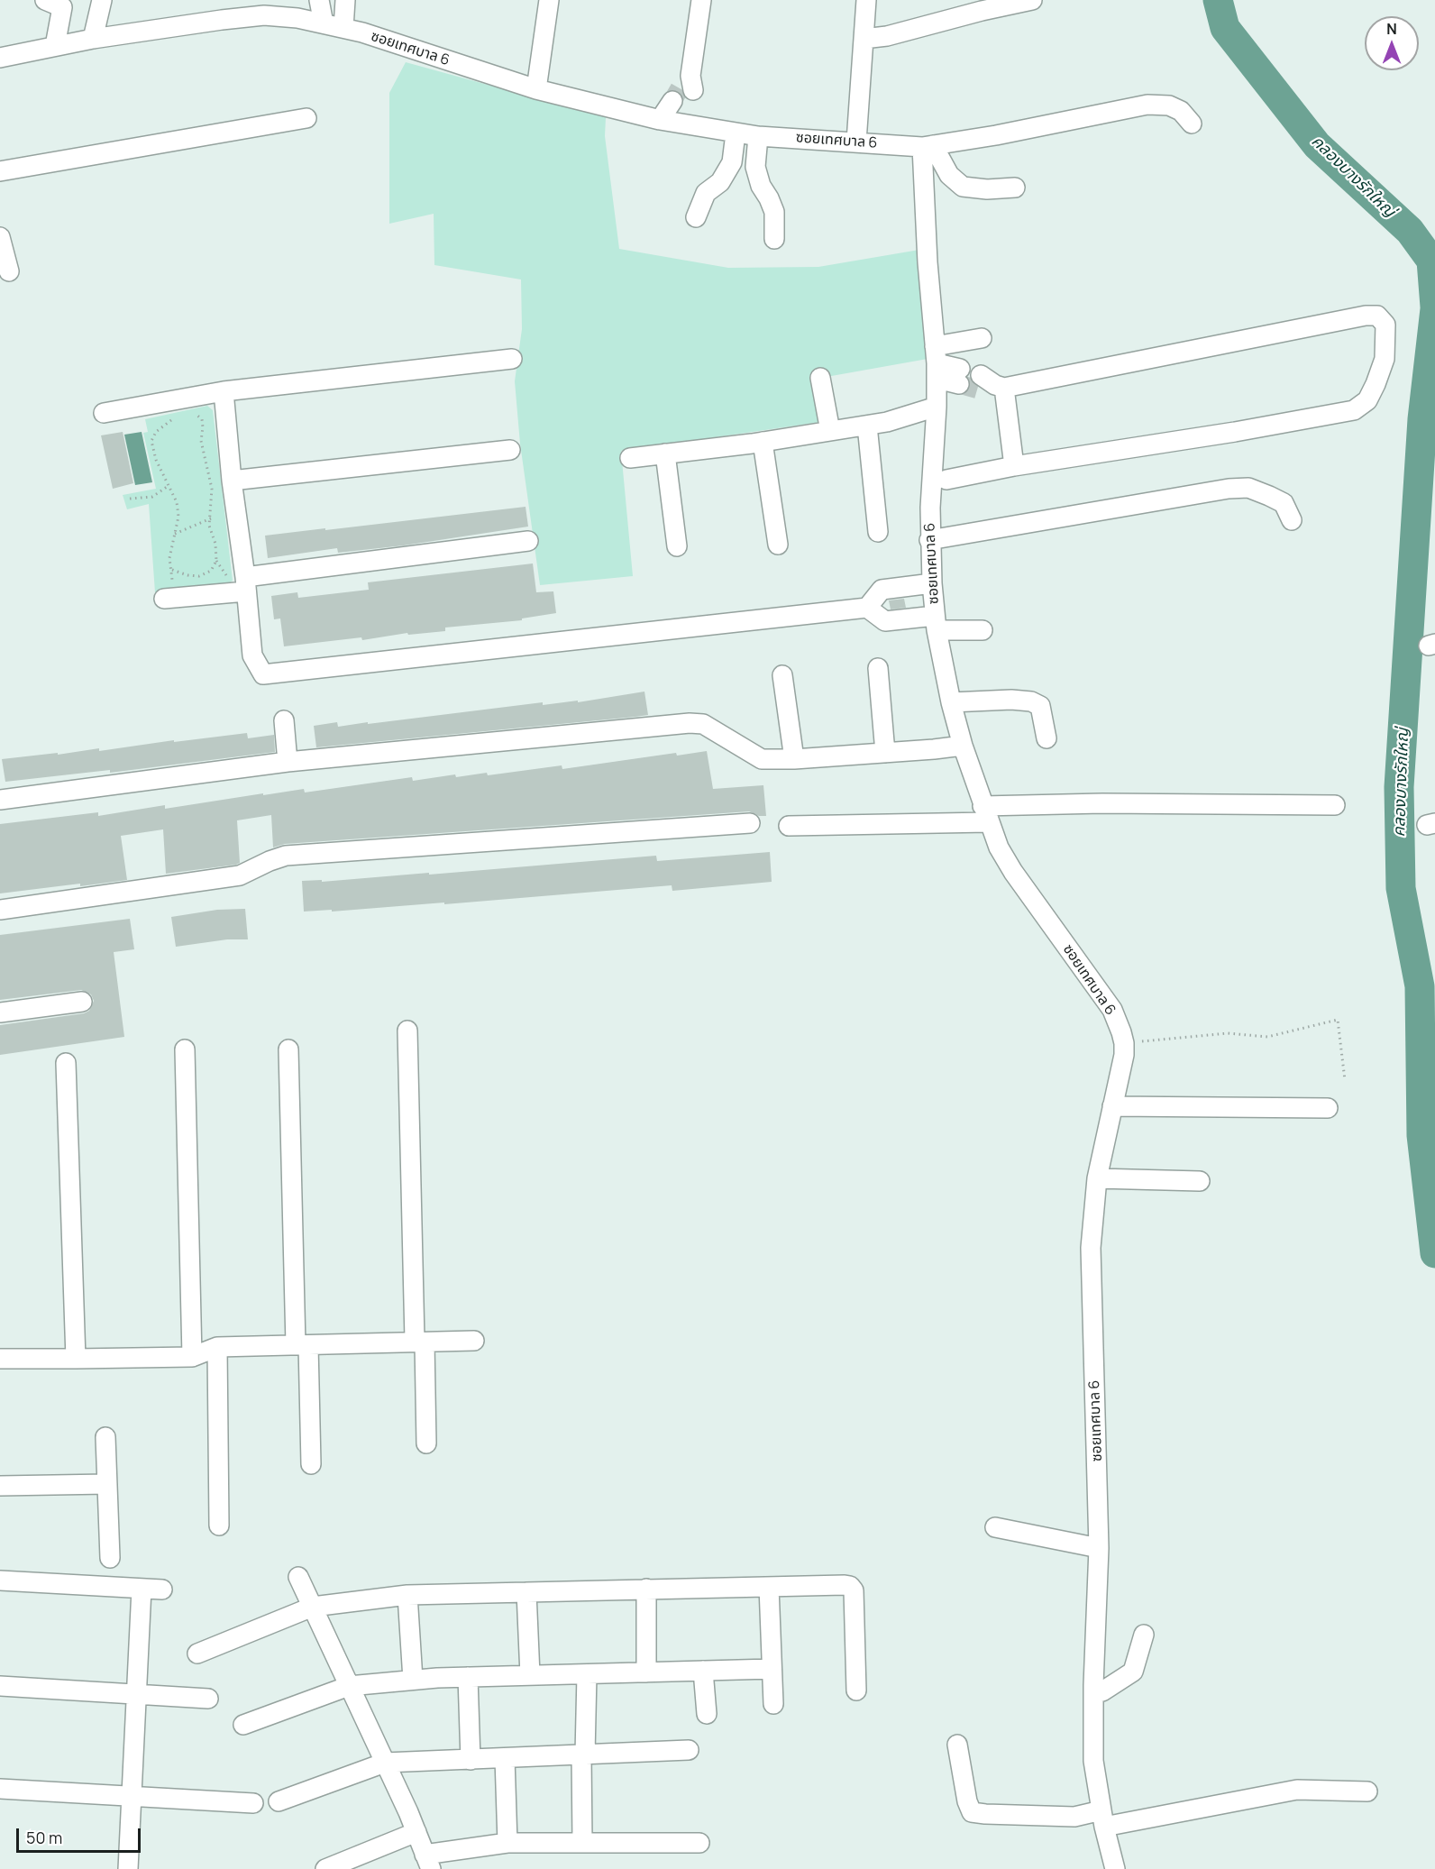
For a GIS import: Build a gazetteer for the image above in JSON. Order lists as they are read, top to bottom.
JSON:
{
  "streets": {
    "street": ["ซอยเทศบาล 6"]
  },
  "water": ["คลองบางรักใหญ่"],
  "scale_bar": "50 m",
  "north": "top"
}
